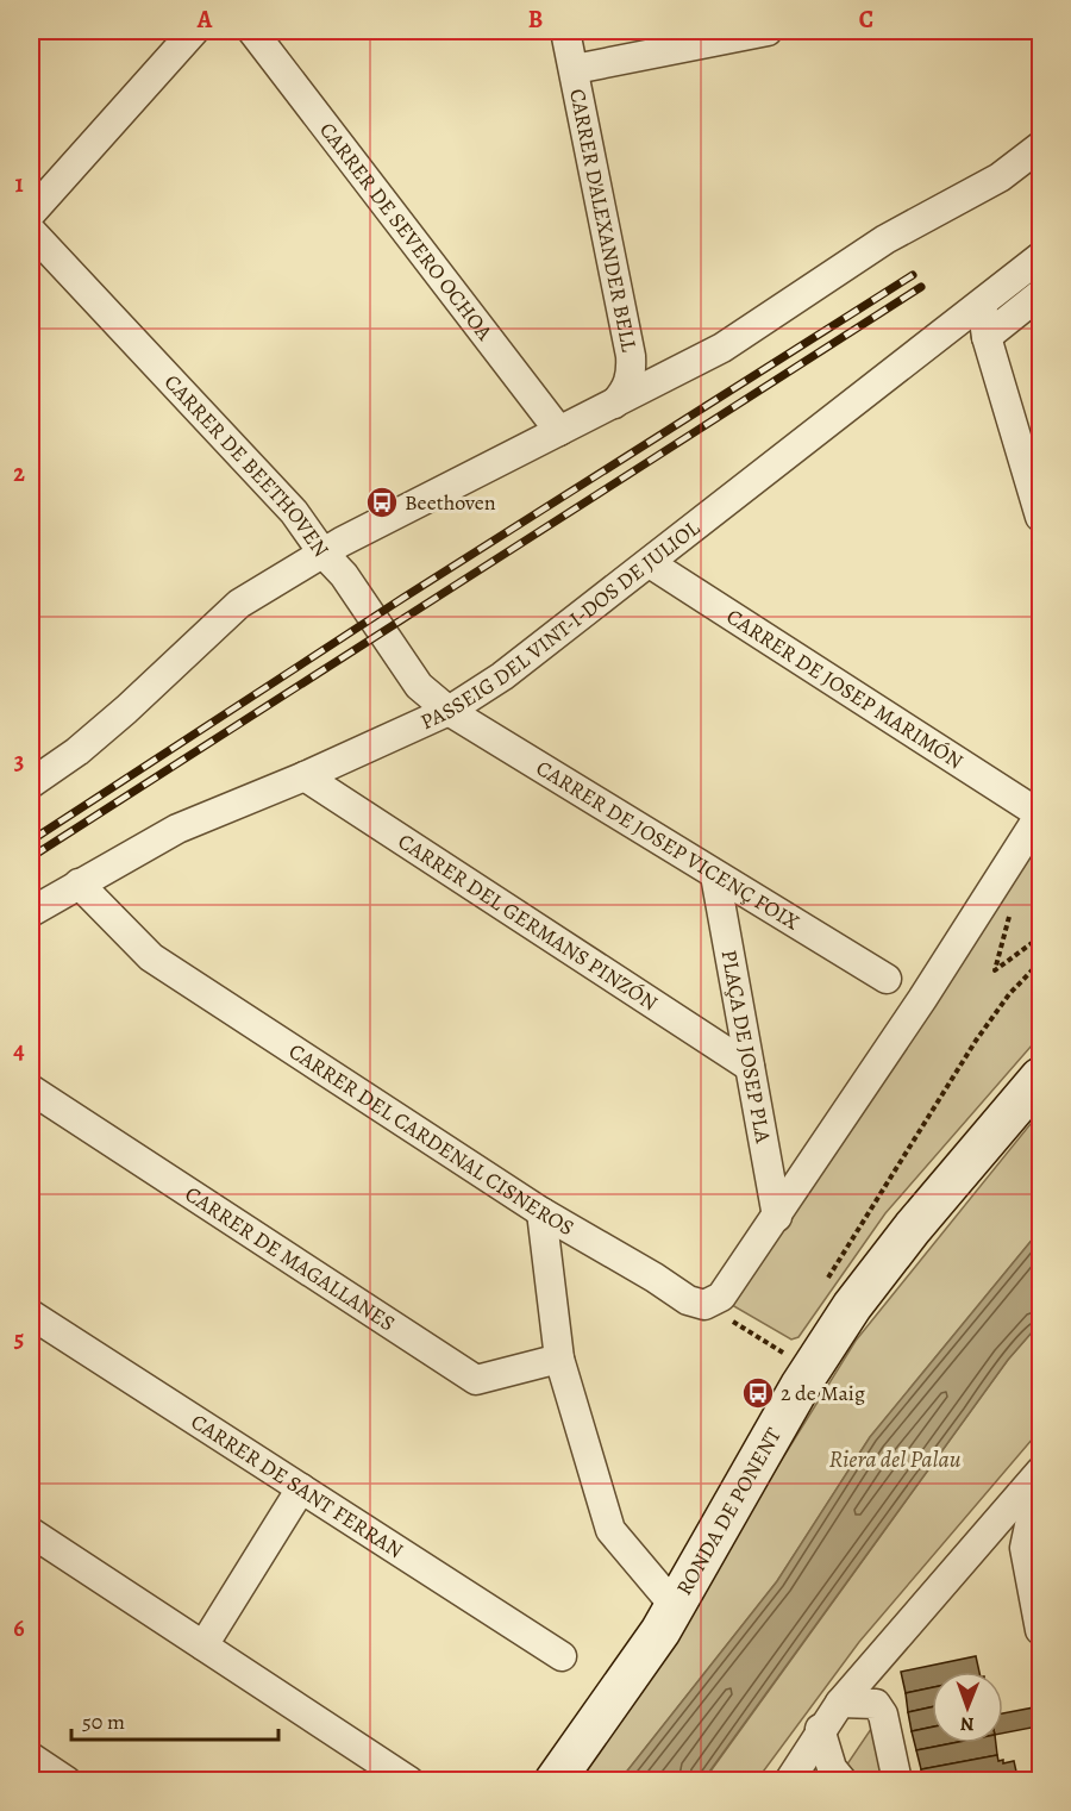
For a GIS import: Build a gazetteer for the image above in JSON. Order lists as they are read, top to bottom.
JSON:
{
  "streets": {
    "main road": ["RONDA DE PONENT"],
    "street": [
      "CARRER D'ALEXANDER BELL",
      "CARRER DE SEVERO OCHOA",
      "CARRER DE BEETHOVEN",
      "PASSEIG DEL VINT-I-DOS DE JULIOL",
      "CARRER DE JOSEP MARIMÓN",
      "CARRER DE JOSEP VICENÇ FOIX",
      "CARRER DEL GERMANS PINZÓN",
      "PLAÇA DE JOSEP PLA",
      "CARRER DEL CARDENAL CISNEROS",
      "CARRER DE MAGALLANES",
      "CARRER DE SANT FERRAN"
    ]
  },
  "crossings": [
    ["CARRER DE BEETHOVEN", "PASSEIG DEL VINT-I-DOS DE JULIOL"],
    ["CARRER DE BEETHOVEN", "CARRER DE JOSEP VICENÇ FOIX"],
    ["PASSEIG DEL VINT-I-DOS DE JULIOL", "CARRER DE JOSEP MARIMÓN"],
    ["PASSEIG DEL VINT-I-DOS DE JULIOL", "CARRER DE JOSEP VICENÇ FOIX"],
    ["PASSEIG DEL VINT-I-DOS DE JULIOL", "CARRER DEL GERMANS PINZÓN"],
    ["PASSEIG DEL VINT-I-DOS DE JULIOL", "CARRER DEL CARDENAL CISNEROS"],
    ["CARRER DE JOSEP VICENÇ FOIX", "PLAÇA DE JOSEP PLA"],
    ["CARRER DEL GERMANS PINZÓN", "PLAÇA DE JOSEP PLA"],
    ["PLAÇA DE JOSEP PLA", "CARRER DEL CARDENAL CISNEROS"]
  ],
  "water": ["Riera del Palau"],
  "places": {
    "bus stop": ["Beethoven", "2 de Maig"]
  },
  "scale_bar": "50 m",
  "north": "bottom",
  "grid": {
    "columns": ["A", "B", "C"],
    "rows": [
      "1",
      "2",
      "3",
      "4",
      "5",
      "6"
    ]
  }
}
